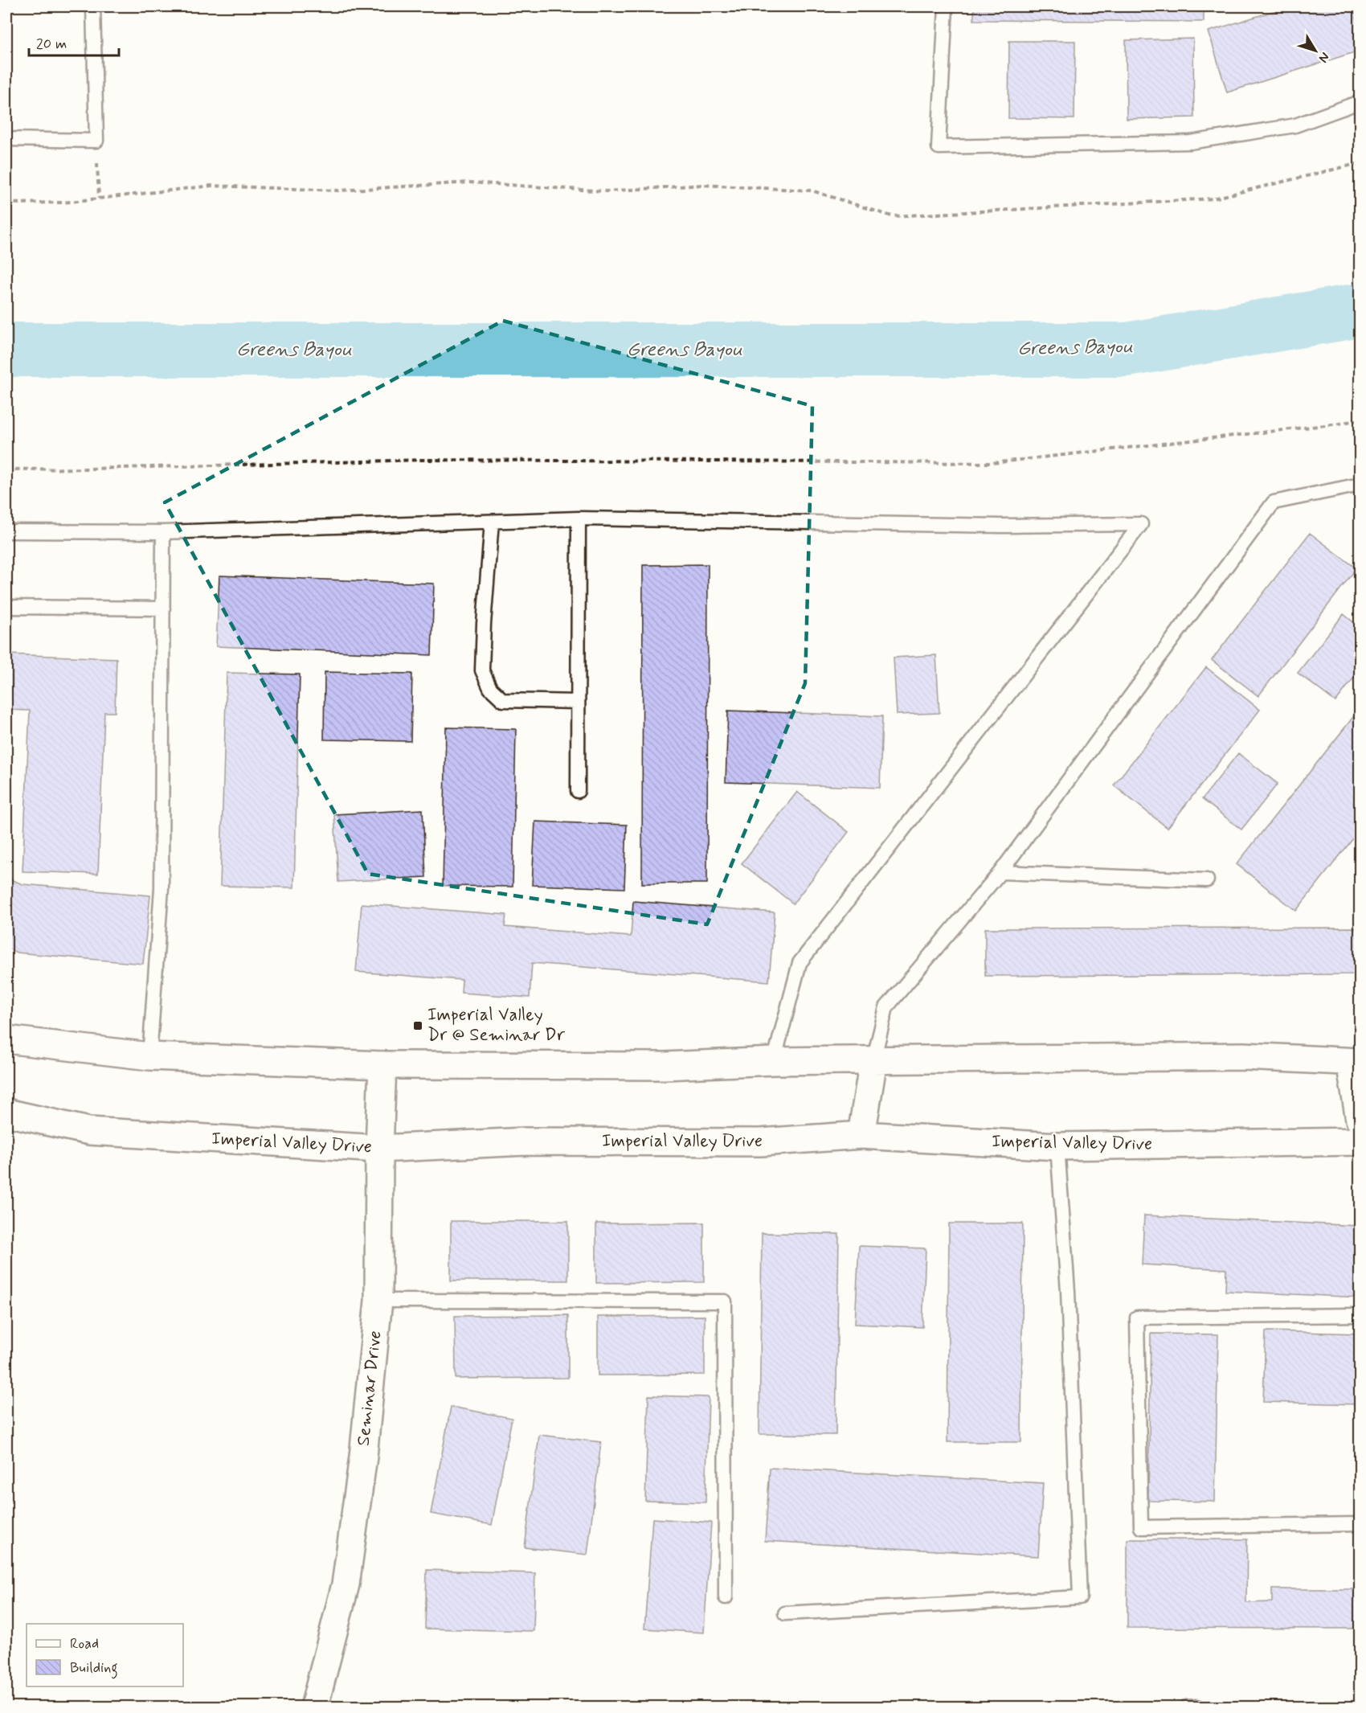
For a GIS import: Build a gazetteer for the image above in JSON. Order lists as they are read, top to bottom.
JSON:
{
  "streets": {
    "main road": ["Imperial Valley Drive", "Seminar Drive"]
  },
  "crossings": [
    ["Imperial Valley Drive", "Seminar Drive"]
  ],
  "water": ["Greens Bayou"],
  "places": {
    "transit": ["Imperial Valley Dr @ Seminar Dr"]
  },
  "legend": ["Road", "Building"],
  "scale_bar": "20 m",
  "north": "bottom right"
}
